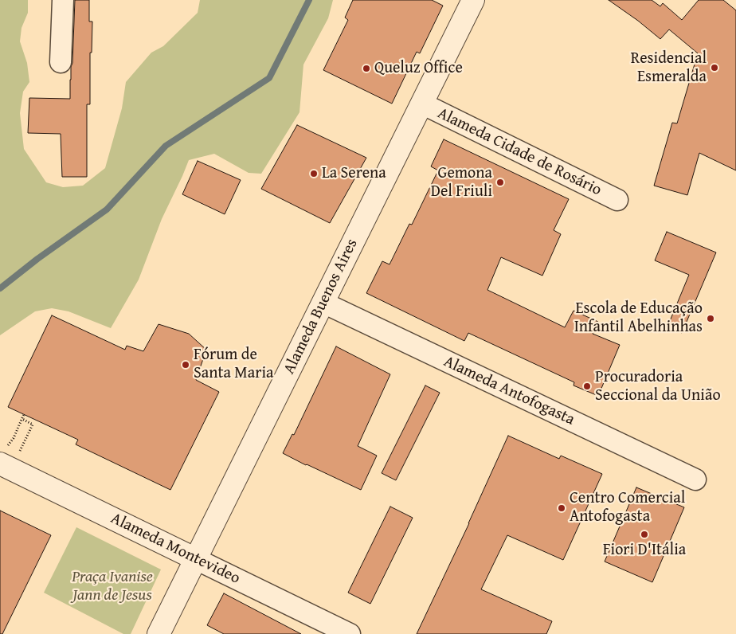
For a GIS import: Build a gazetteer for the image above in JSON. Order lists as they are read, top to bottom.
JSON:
{
  "streets": {
    "street": [
      "Alameda Cidade de Rosário",
      "Alameda Buenos Aires",
      "Alameda Antofogasta",
      "Alameda Montevideo"
    ]
  },
  "crossings": [
    ["Alameda Cidade de Rosário", "Alameda Buenos Aires"],
    ["Alameda Buenos Aires", "Alameda Antofogasta"],
    ["Alameda Buenos Aires", "Alameda Montevideo"]
  ],
  "parks": ["Praça Ivanise Jann de Jesus"],
  "places": [
    "Residencial Esmeralda",
    "Queluz Office",
    "La Serena",
    "Gemona Del Friuli",
    "Escola de Educação Infantil Abelhinhas",
    "Fórum de Santa Maria",
    "Procuradoria Seccional da União",
    "Centro Comercial Antofogasta",
    "Fiori D'Itália"
  ]
}
